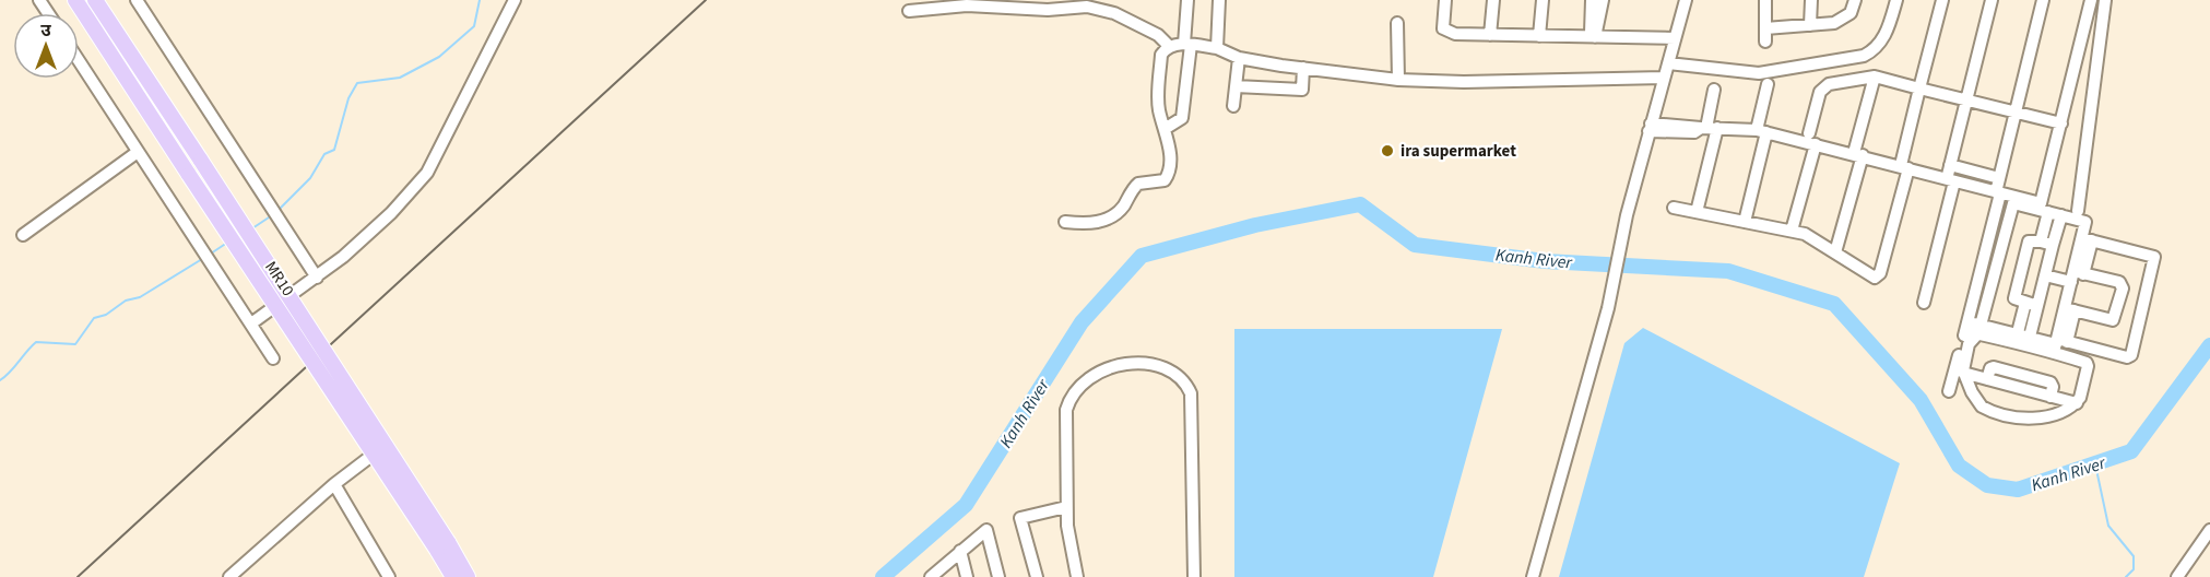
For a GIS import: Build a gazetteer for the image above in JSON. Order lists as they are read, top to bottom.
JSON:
{
  "streets": {
    "main road": ["MR10"]
  },
  "water": ["Kanh River"],
  "places": ["ira supermarket"],
  "north": "top"
}
